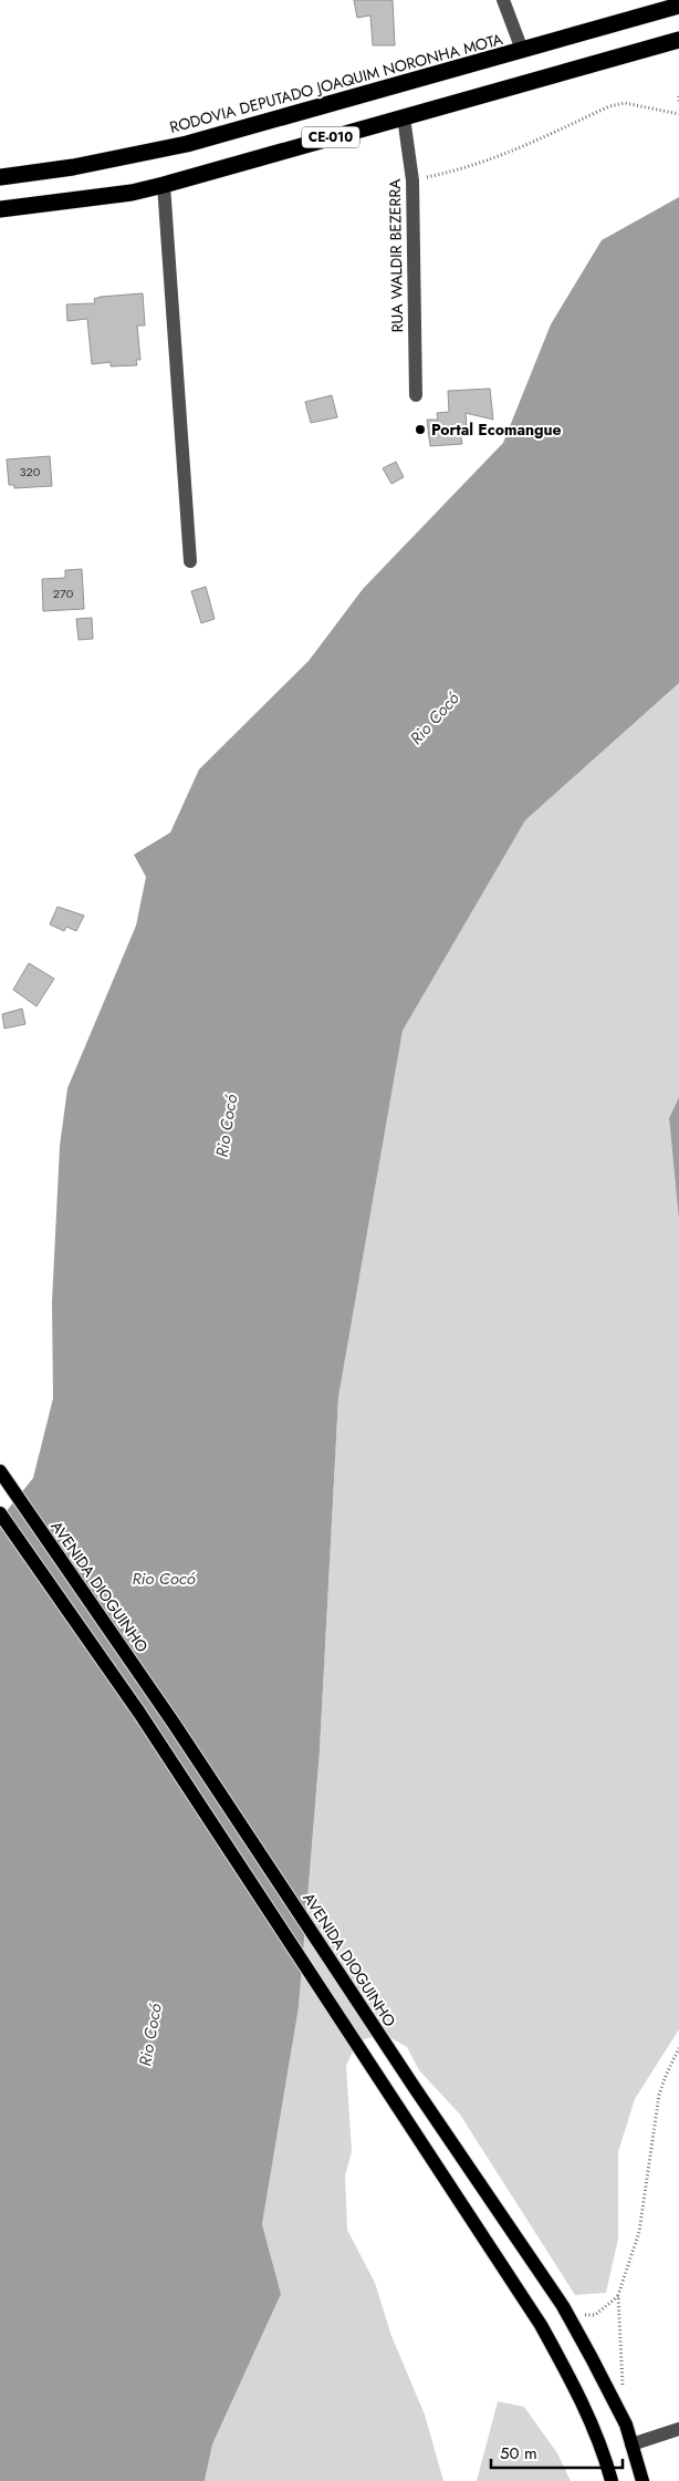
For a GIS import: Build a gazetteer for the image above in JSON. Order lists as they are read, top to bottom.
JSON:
{
  "streets": {
    "highway": ["RODOVIA DEPUTADO JOAQUIM NORONHA MOTA", "CE-010"],
    "main road": ["AVENIDA DIOGUINHO"],
    "street": ["RUA WALDIR BEZERRA"]
  },
  "crossings": [
    ["CE-010", "RUA WALDIR BEZERRA"]
  ],
  "water": ["Rio Cocó"],
  "places": ["Portal Ecomangue"],
  "house_numbers": ["320", "270"],
  "scale_bar": "50 m"
}
